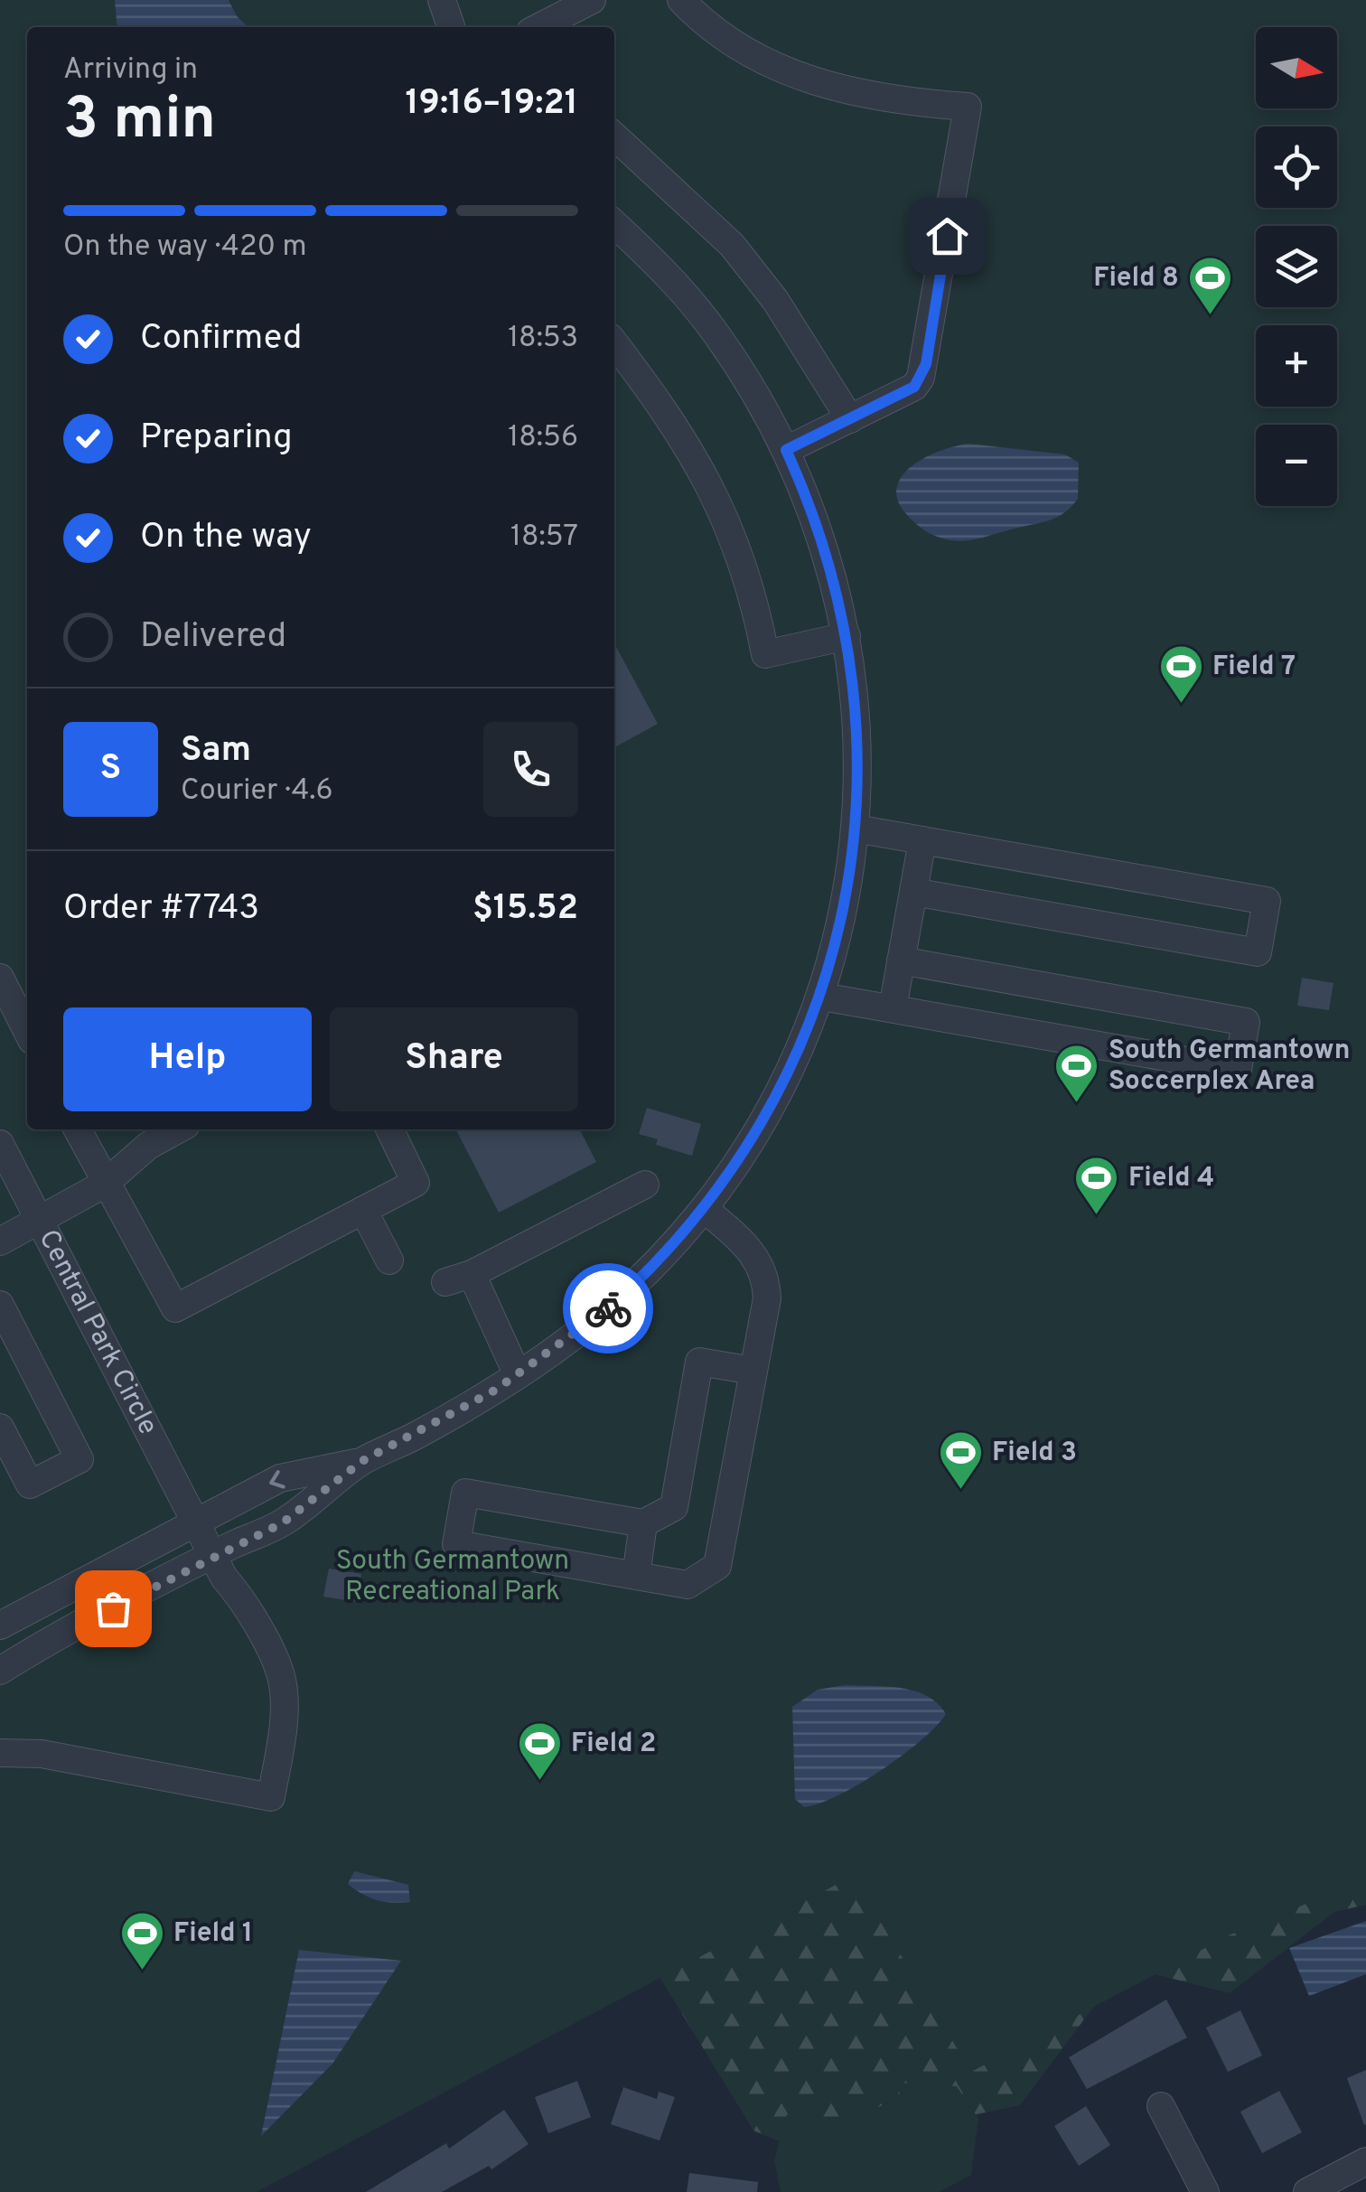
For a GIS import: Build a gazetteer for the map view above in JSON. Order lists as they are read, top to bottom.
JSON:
{
  "streets": {
    "street": ["Central Park Circle"]
  },
  "parks": ["South Germantown Recreational Park"],
  "places": {
    "sports": [
      "Field 8",
      "Field 7",
      "South Germantown Soccerplex Area",
      "Field 4",
      "Field 3",
      "Field 2",
      "Field 1"
    ]
  },
  "north": "right",
  "page": {
    "map_buttons": ["+", "−"],
    "heading": ["3 min", "Arriving in", "19:16–19:21"],
    "panel": [
      "Sam",
      "Courier · 4.6",
      "Order #7743",
      "$15.52"
    ],
    "bar": "On the way · 420 m",
    "list": [
      ["Confirmed", "18:53"],
      ["Preparing", "18:56"],
      ["On the way", "18:57"],
      "Delivered"
    ],
    "round": "S",
    "buttons": ["Help", "Share"]
  }
}
